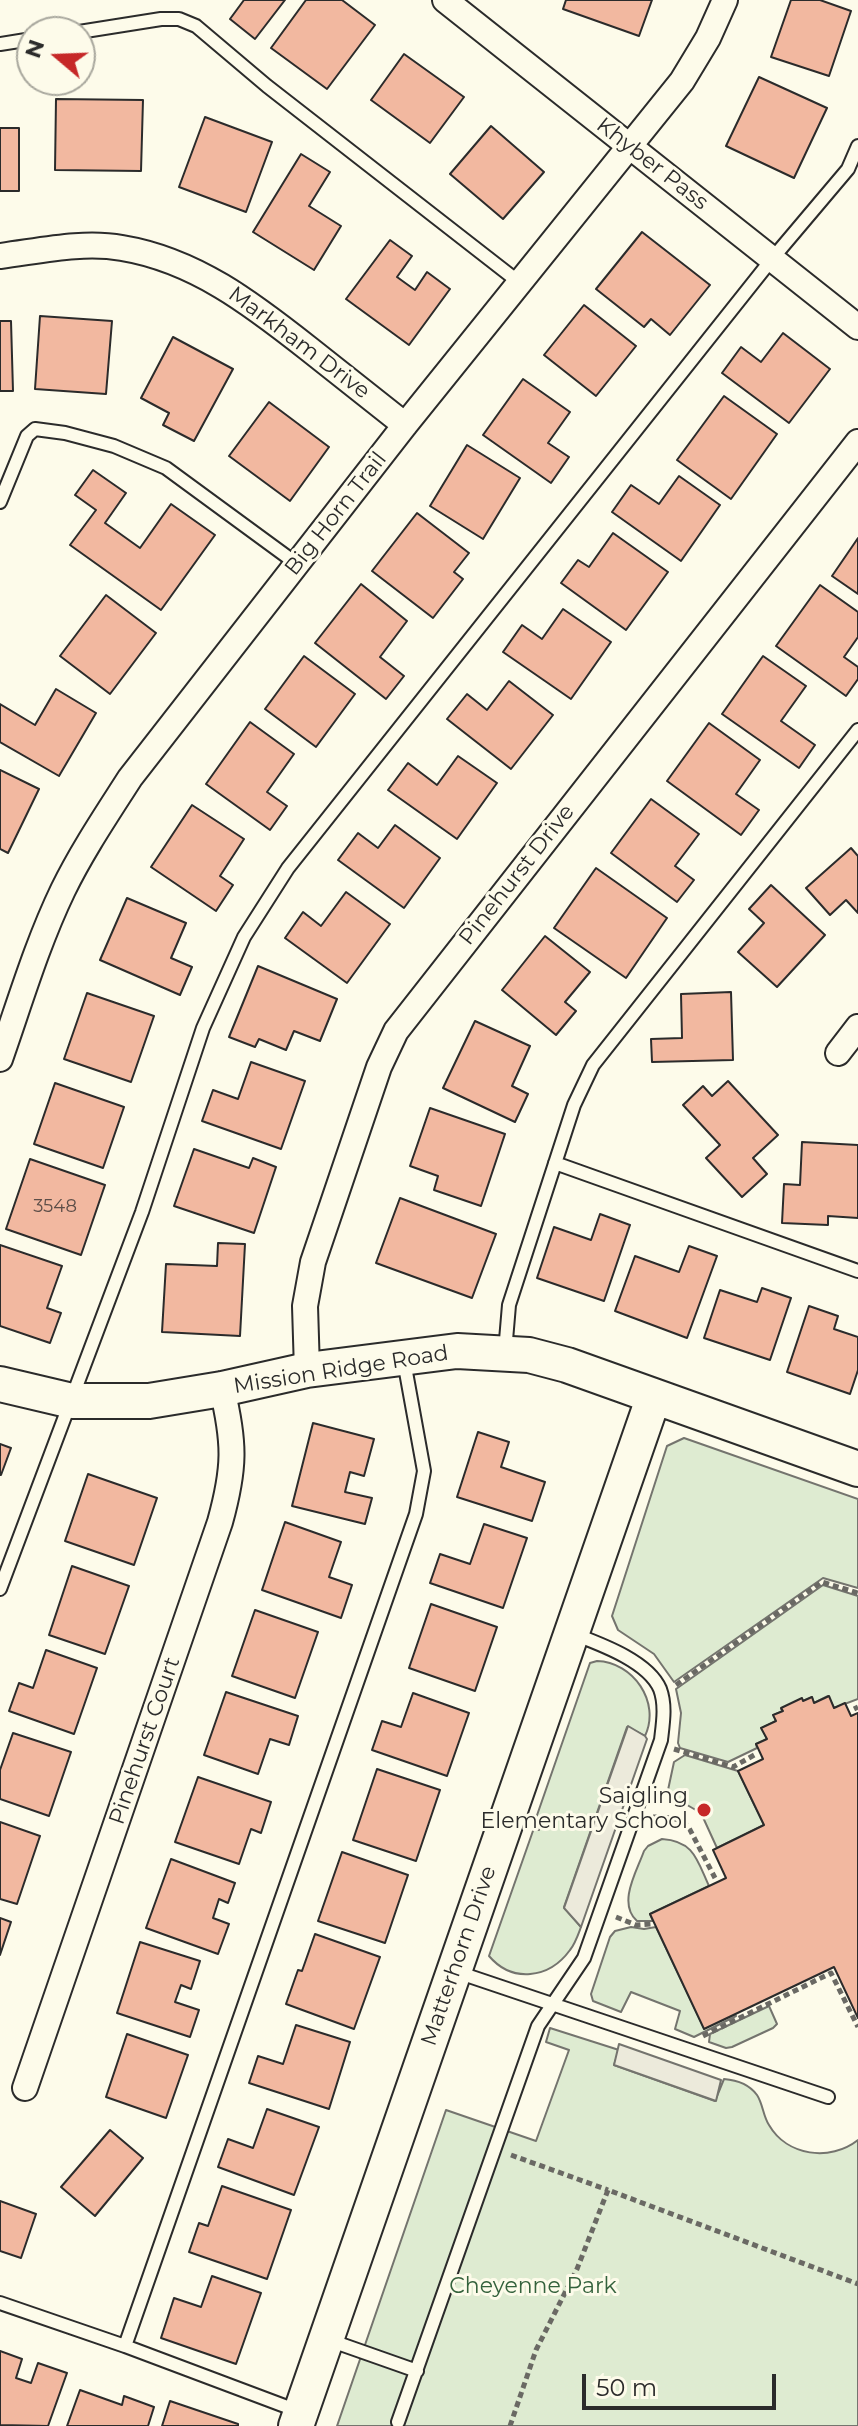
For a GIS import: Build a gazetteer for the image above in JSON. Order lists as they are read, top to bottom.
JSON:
{
  "streets": {
    "street": [
      "Khyber Pass",
      "Markham Drive",
      "Big Horn Trail",
      "Pinehurst Drive",
      "Mission Ridge Road",
      "Pinehurst Court",
      "Matterhorn Drive"
    ]
  },
  "crossings": [
    ["Khyber Pass", "Big Horn Trail"],
    ["Markham Drive", "Big Horn Trail"],
    ["Pinehurst Drive", "Mission Ridge Road"],
    ["Mission Ridge Road", "Pinehurst Court"],
    ["Mission Ridge Road", "Matterhorn Drive"]
  ],
  "parks": ["Cheyenne Park"],
  "places": ["Saigling Elementary School"],
  "house_numbers": ["3548"],
  "scale_bar": "50 m",
  "north": "left"
}
